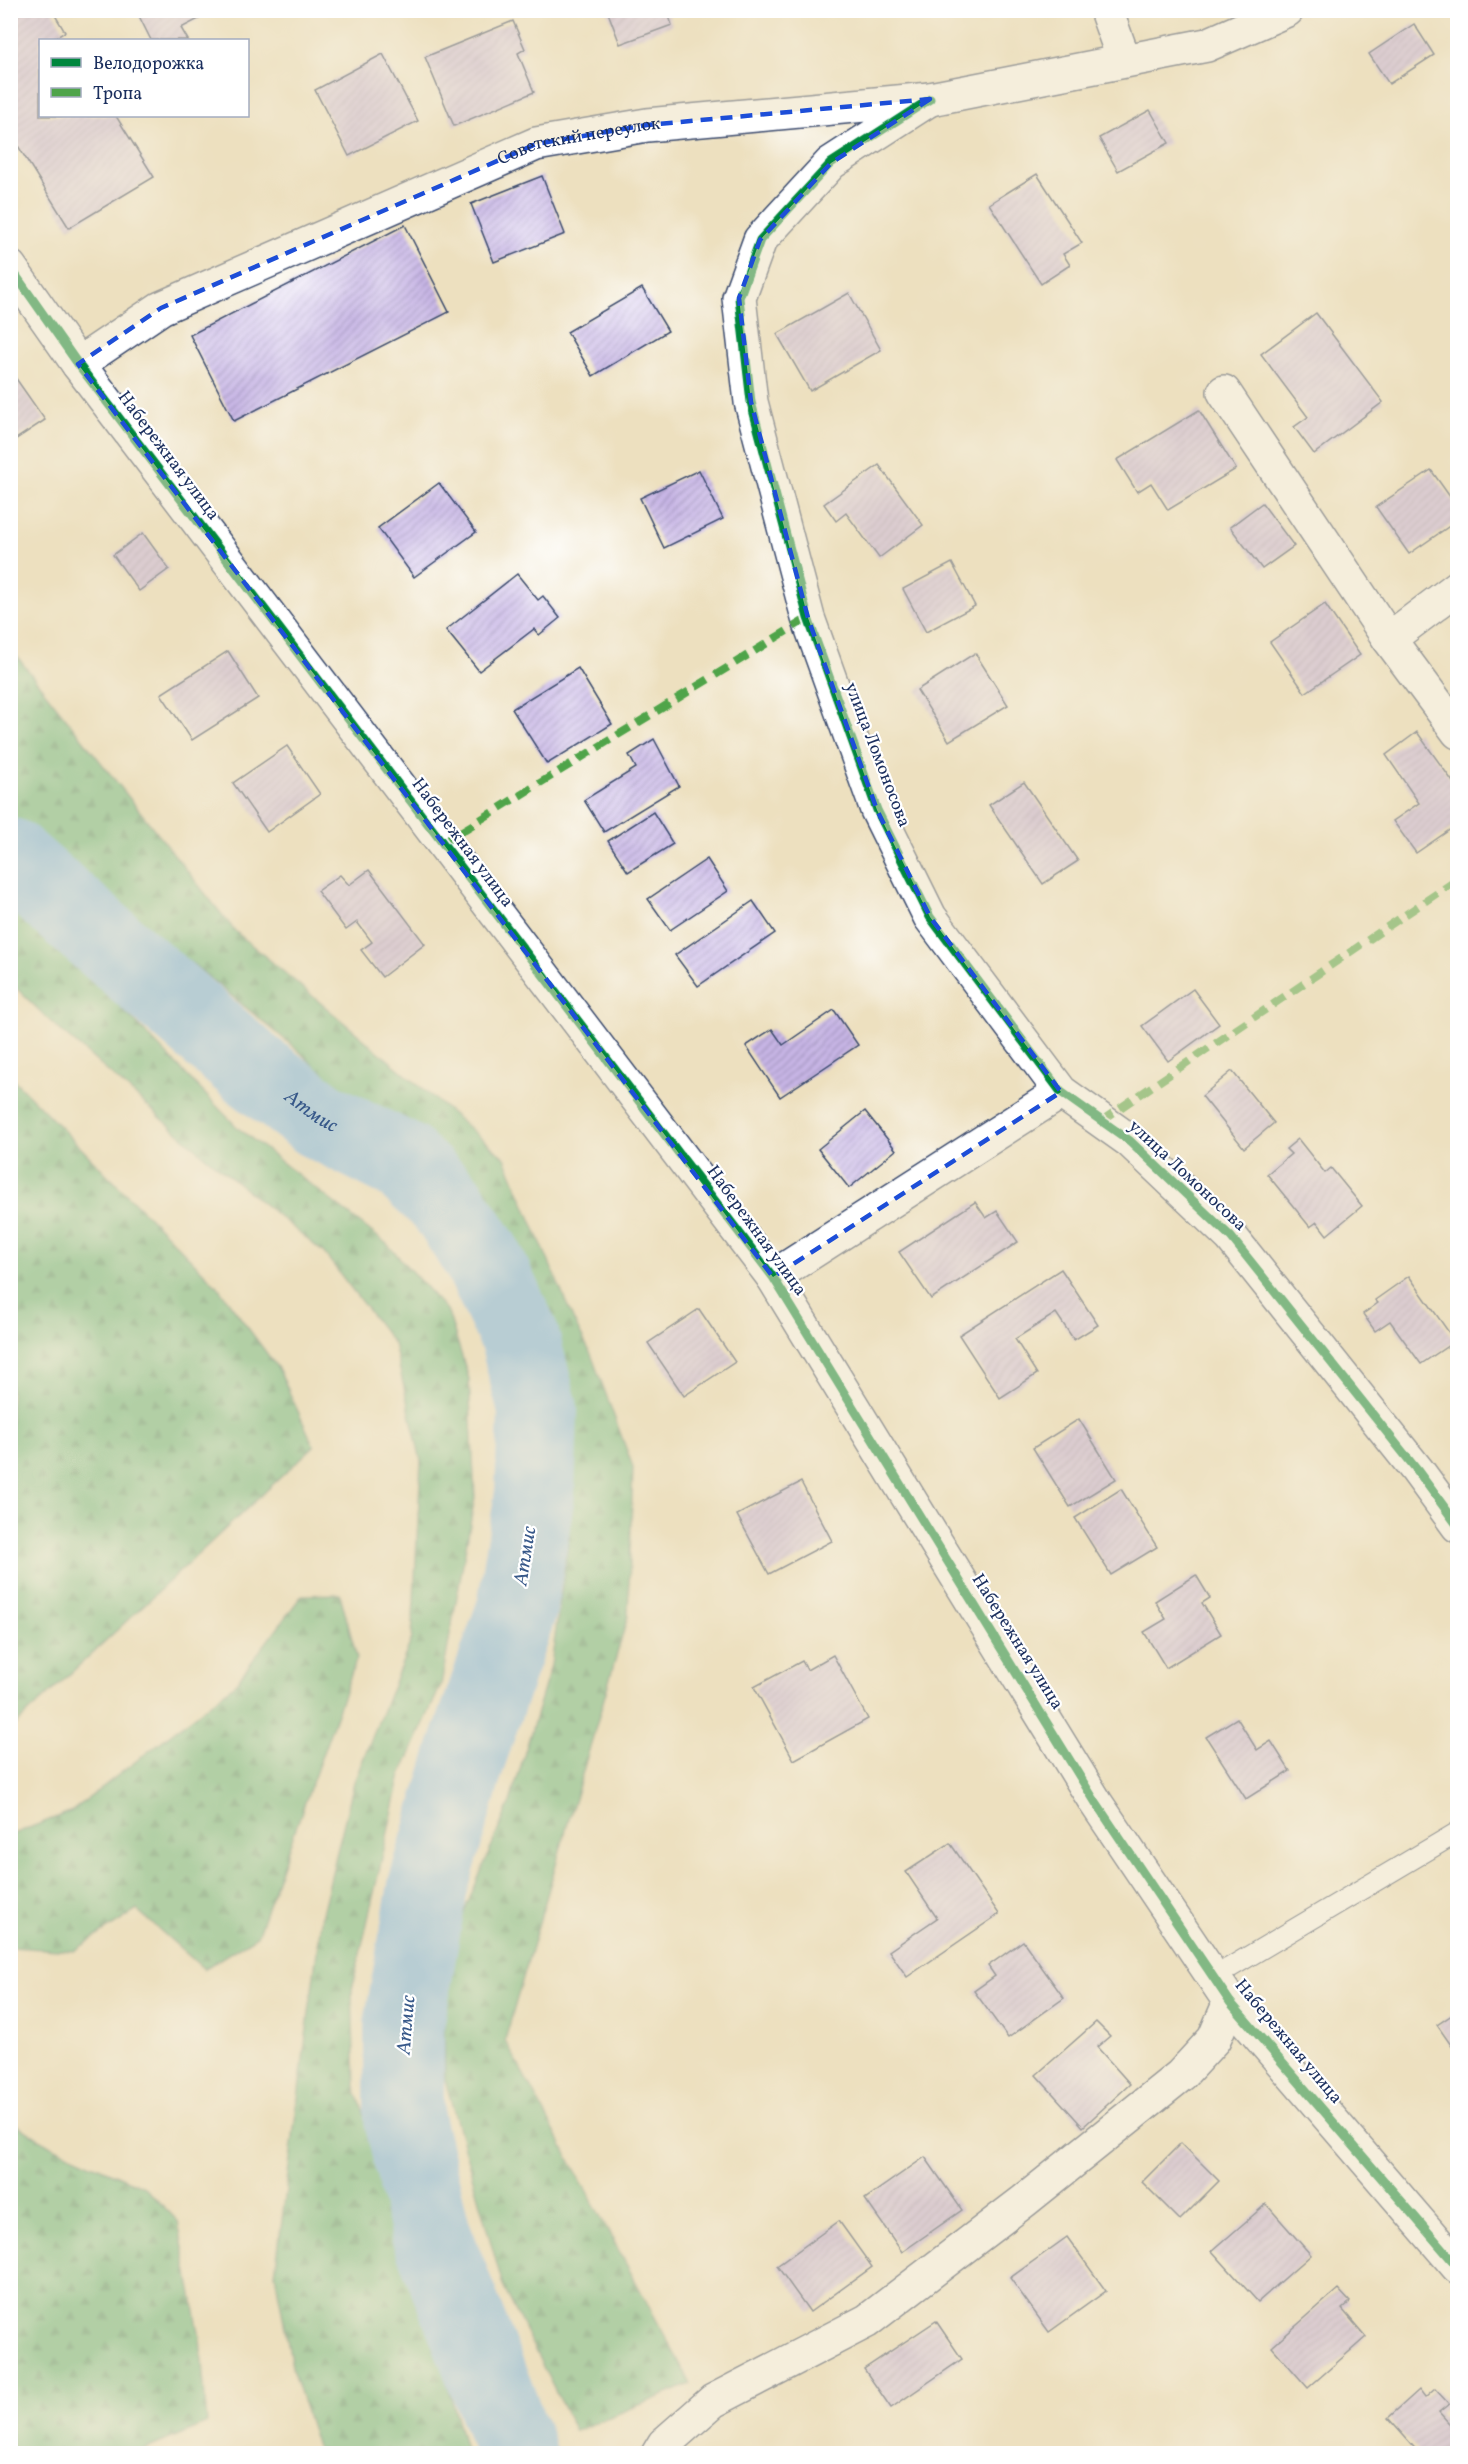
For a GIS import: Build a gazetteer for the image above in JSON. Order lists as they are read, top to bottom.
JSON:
{
  "streets": {
    "street": ["Советский переулок", "Набережная улица", "улица Ломоносова"]
  },
  "crossings": [
    ["Советский переулок", "Набережная улица"],
    ["Советский переулок", "улица Ломоносова"]
  ],
  "water": ["Атмис"],
  "legend": ["Велодорожка", "Тропа"]
}
